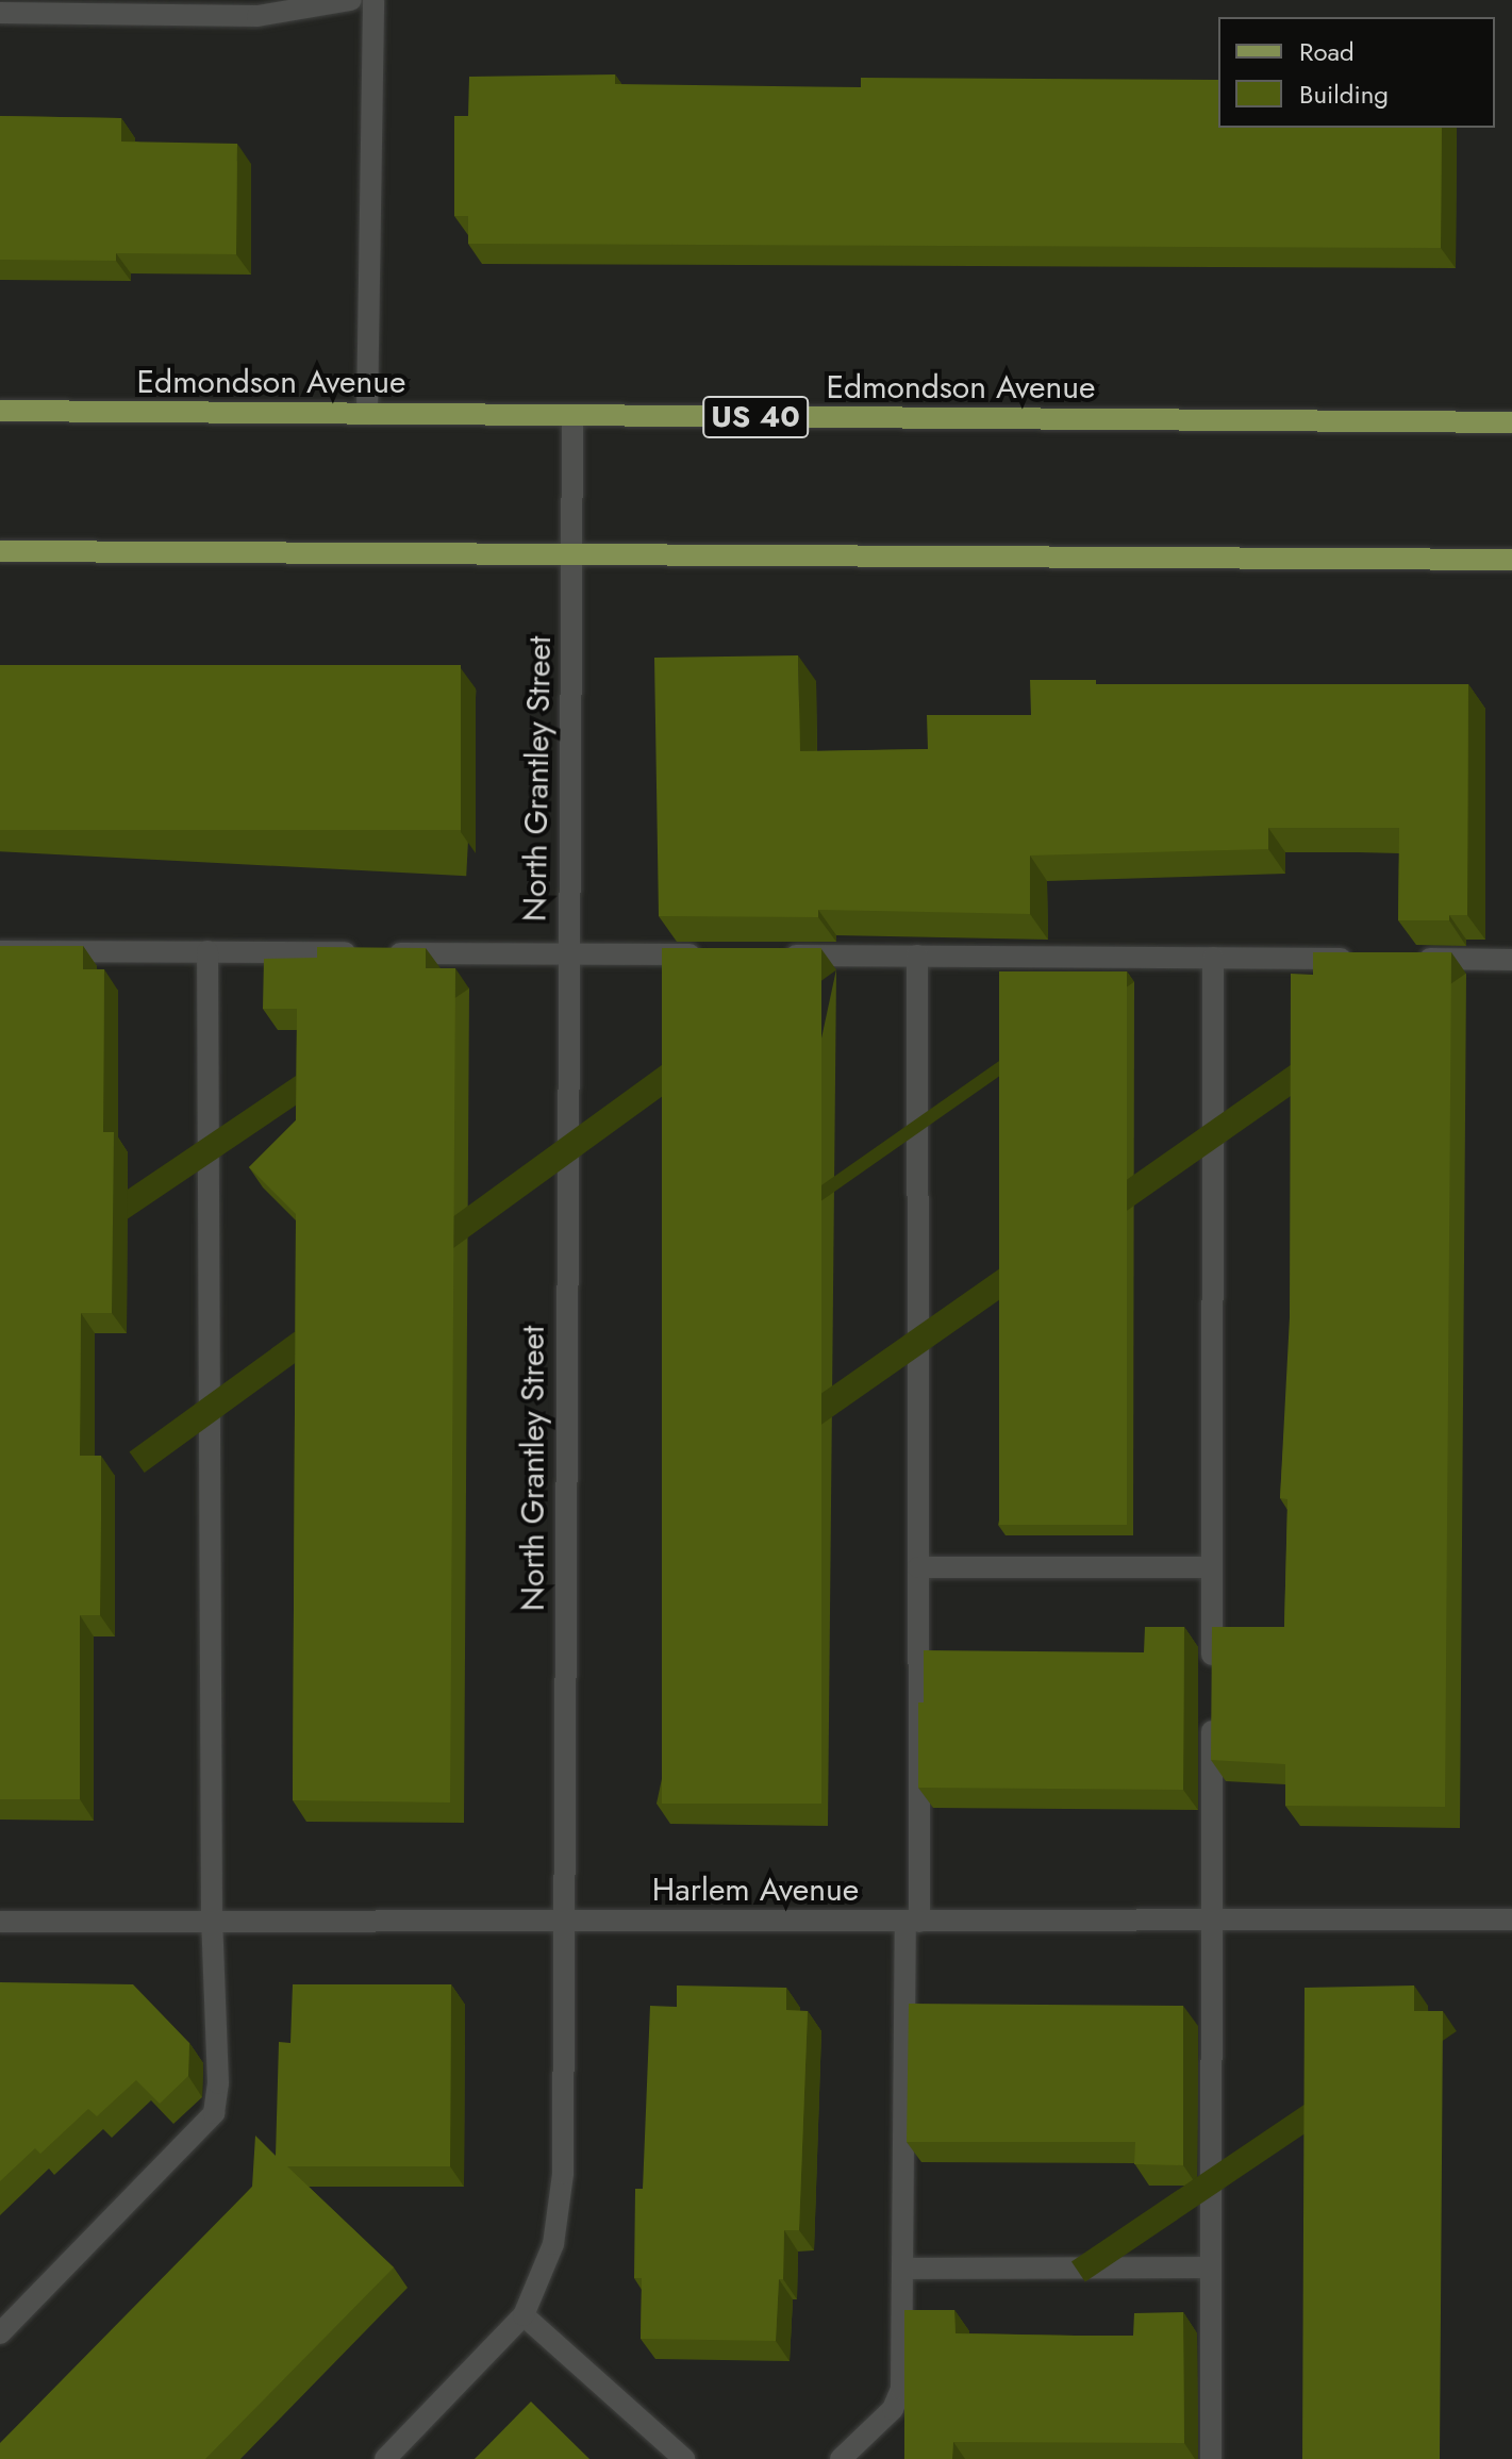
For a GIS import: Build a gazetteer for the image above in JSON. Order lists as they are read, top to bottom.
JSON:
{
  "streets": {
    "main road": ["Edmondson Avenue", "US 40"],
    "street": ["North Grantley Street", "Harlem Avenue"]
  },
  "crossings": [
    ["Edmondson Avenue", "North Grantley Street"],
    ["North Grantley Street", "Harlem Avenue"]
  ],
  "legend": ["Road", "Building"]
}
